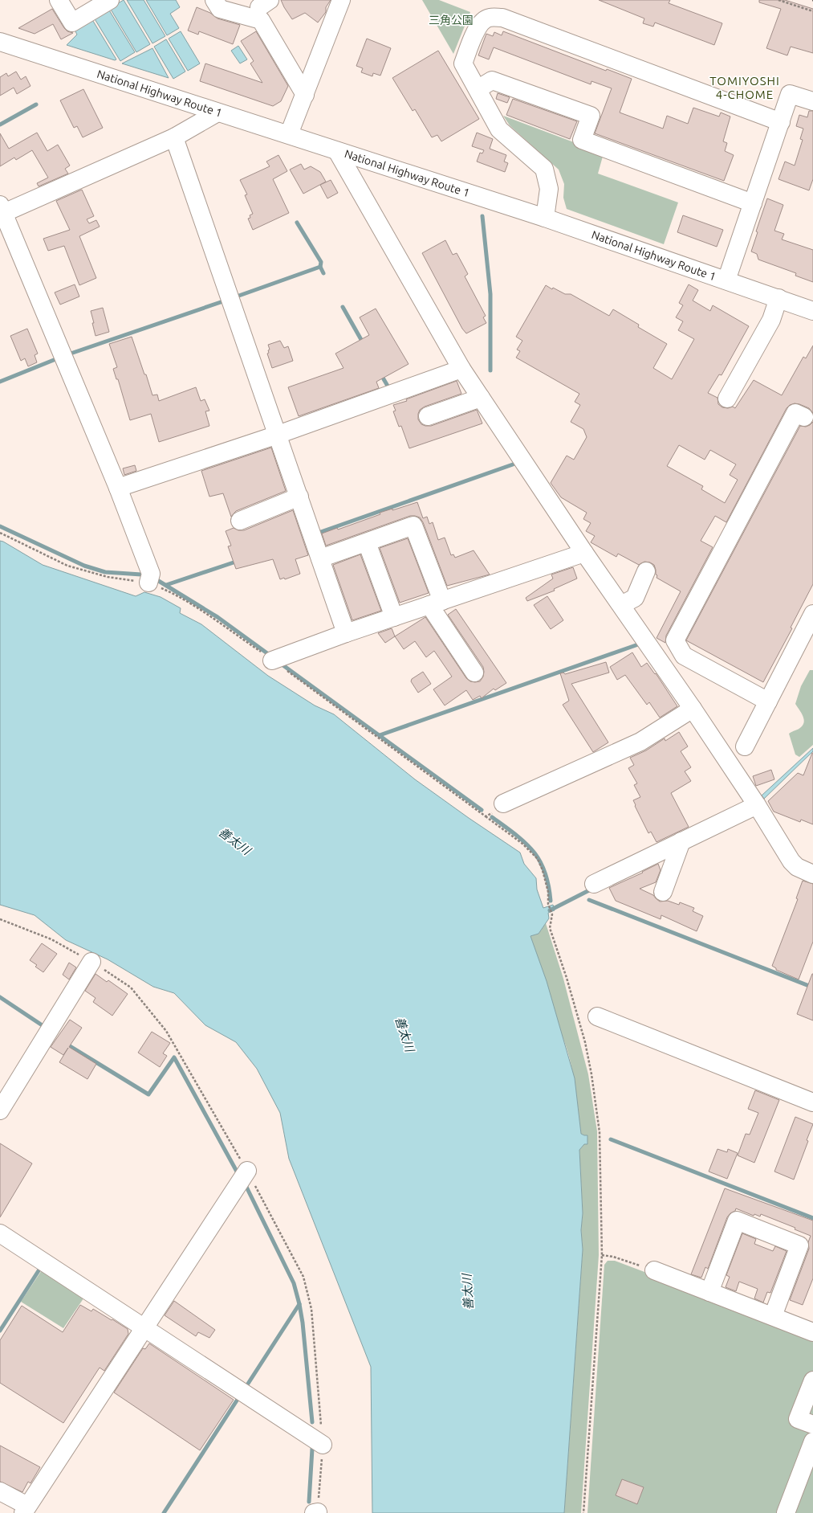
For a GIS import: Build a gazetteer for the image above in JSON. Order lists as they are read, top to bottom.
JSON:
{
  "streets": {
    "main road": ["National Highway Route 1"]
  },
  "districts": ["TOMIYOSHI 4-CHOME"],
  "water": ["善太川"],
  "parks": ["三角公園"]
}
